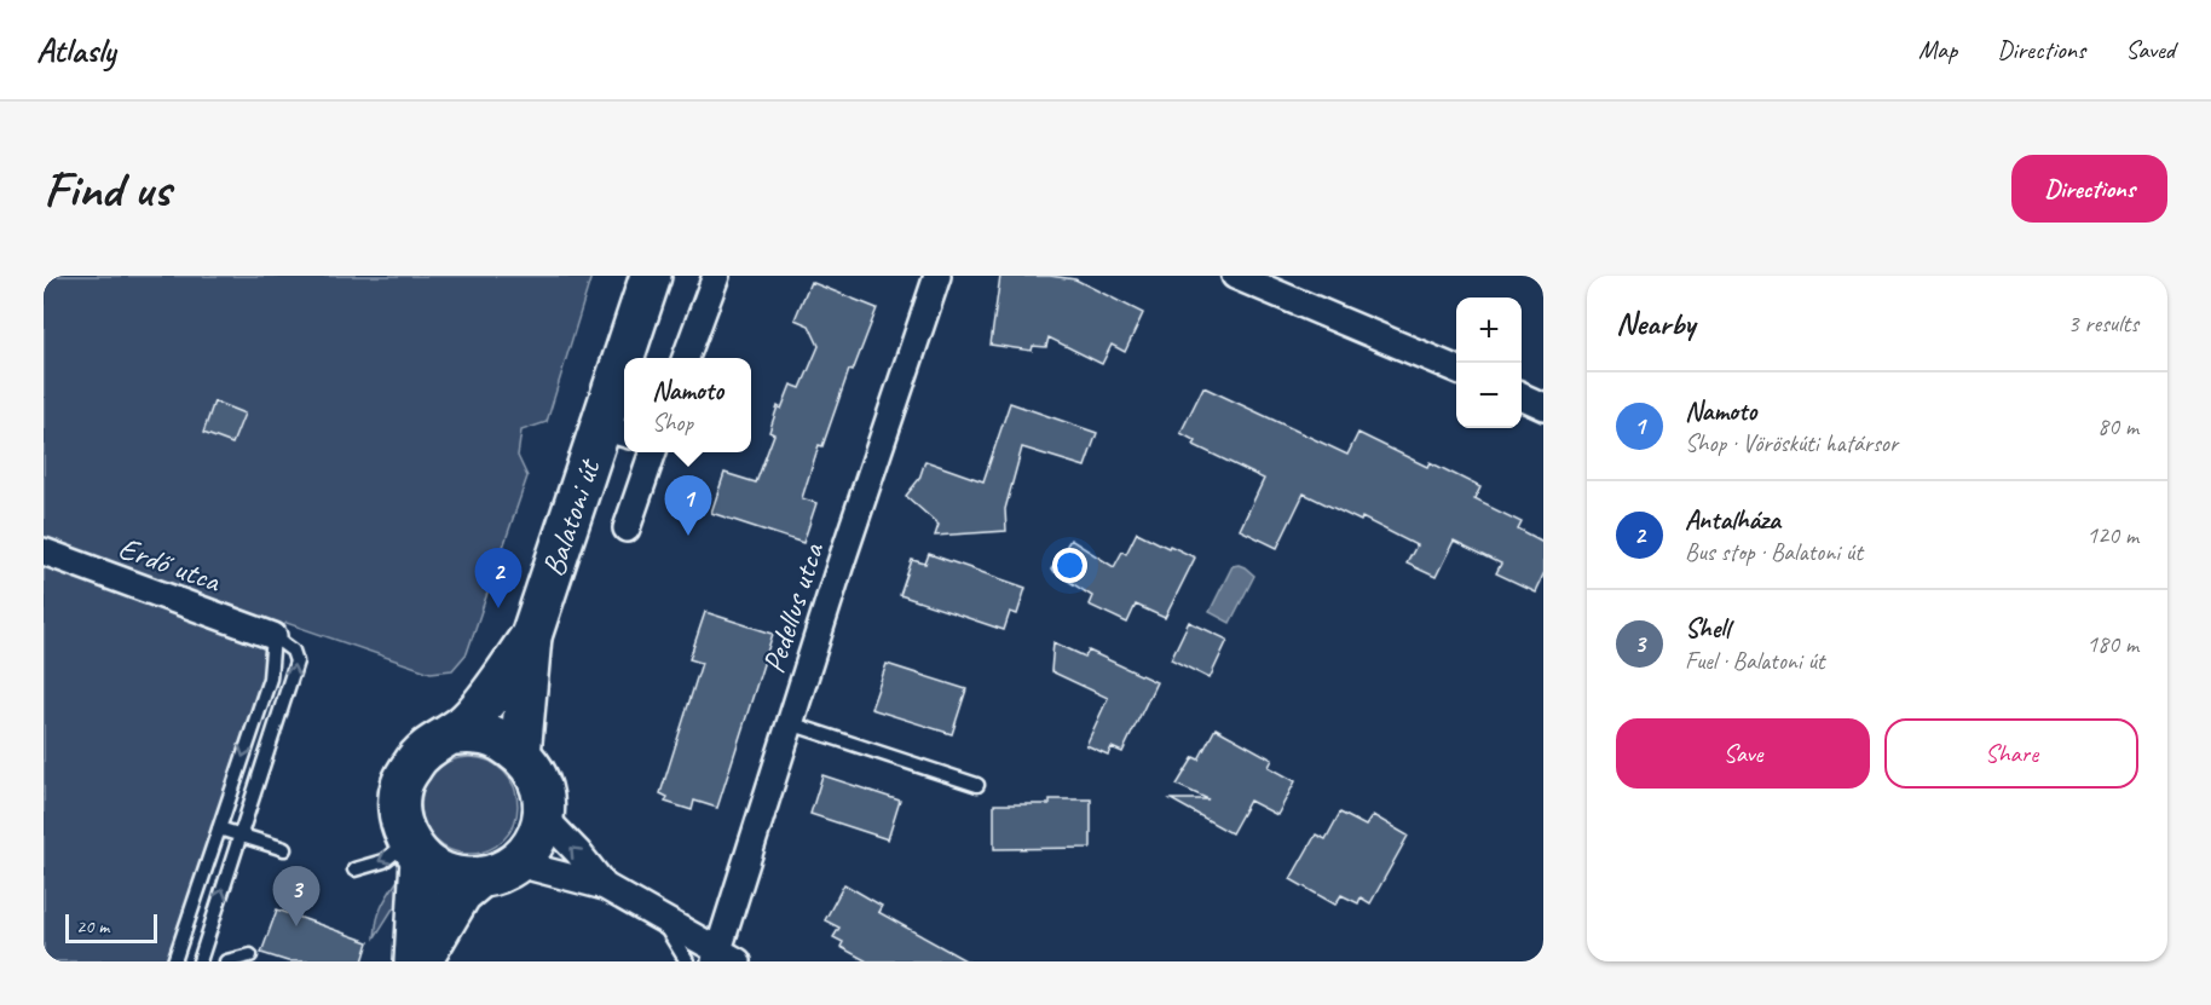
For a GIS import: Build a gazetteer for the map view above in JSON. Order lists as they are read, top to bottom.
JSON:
{
  "streets": {
    "main road": ["Balatoni út"],
    "street": ["Erdő utca", "Pedellus utca"]
  },
  "scale_bar": "20 m",
  "page": {
    "header": "Atlasly",
    "nav": ["Map", "Directions", "Saved"],
    "buttons": [
      "Directions",
      ["Save", "Share"]
    ],
    "title": "Find us",
    "heading": ["Nearby", "3 results"],
    "map_buttons": ["+", "−"],
    "popup": ["Namoto", "Shop"],
    "list": [
      {
        "mark": "1",
        "name": "Namoto",
        "note": "Shop · Vöröskúti határsor",
        "value": "80 m"
      },
      {
        "mark": "2",
        "name": "Antalháza",
        "note": "Bus stop · Balatoni út",
        "value": "120 m"
      },
      {
        "mark": "3",
        "name": "Shell",
        "note": "Fuel · Balatoni út",
        "value": "180 m"
      }
    ],
    "pins": ["1", "2", "3"],
    "scale": "20 m"
  }
}
